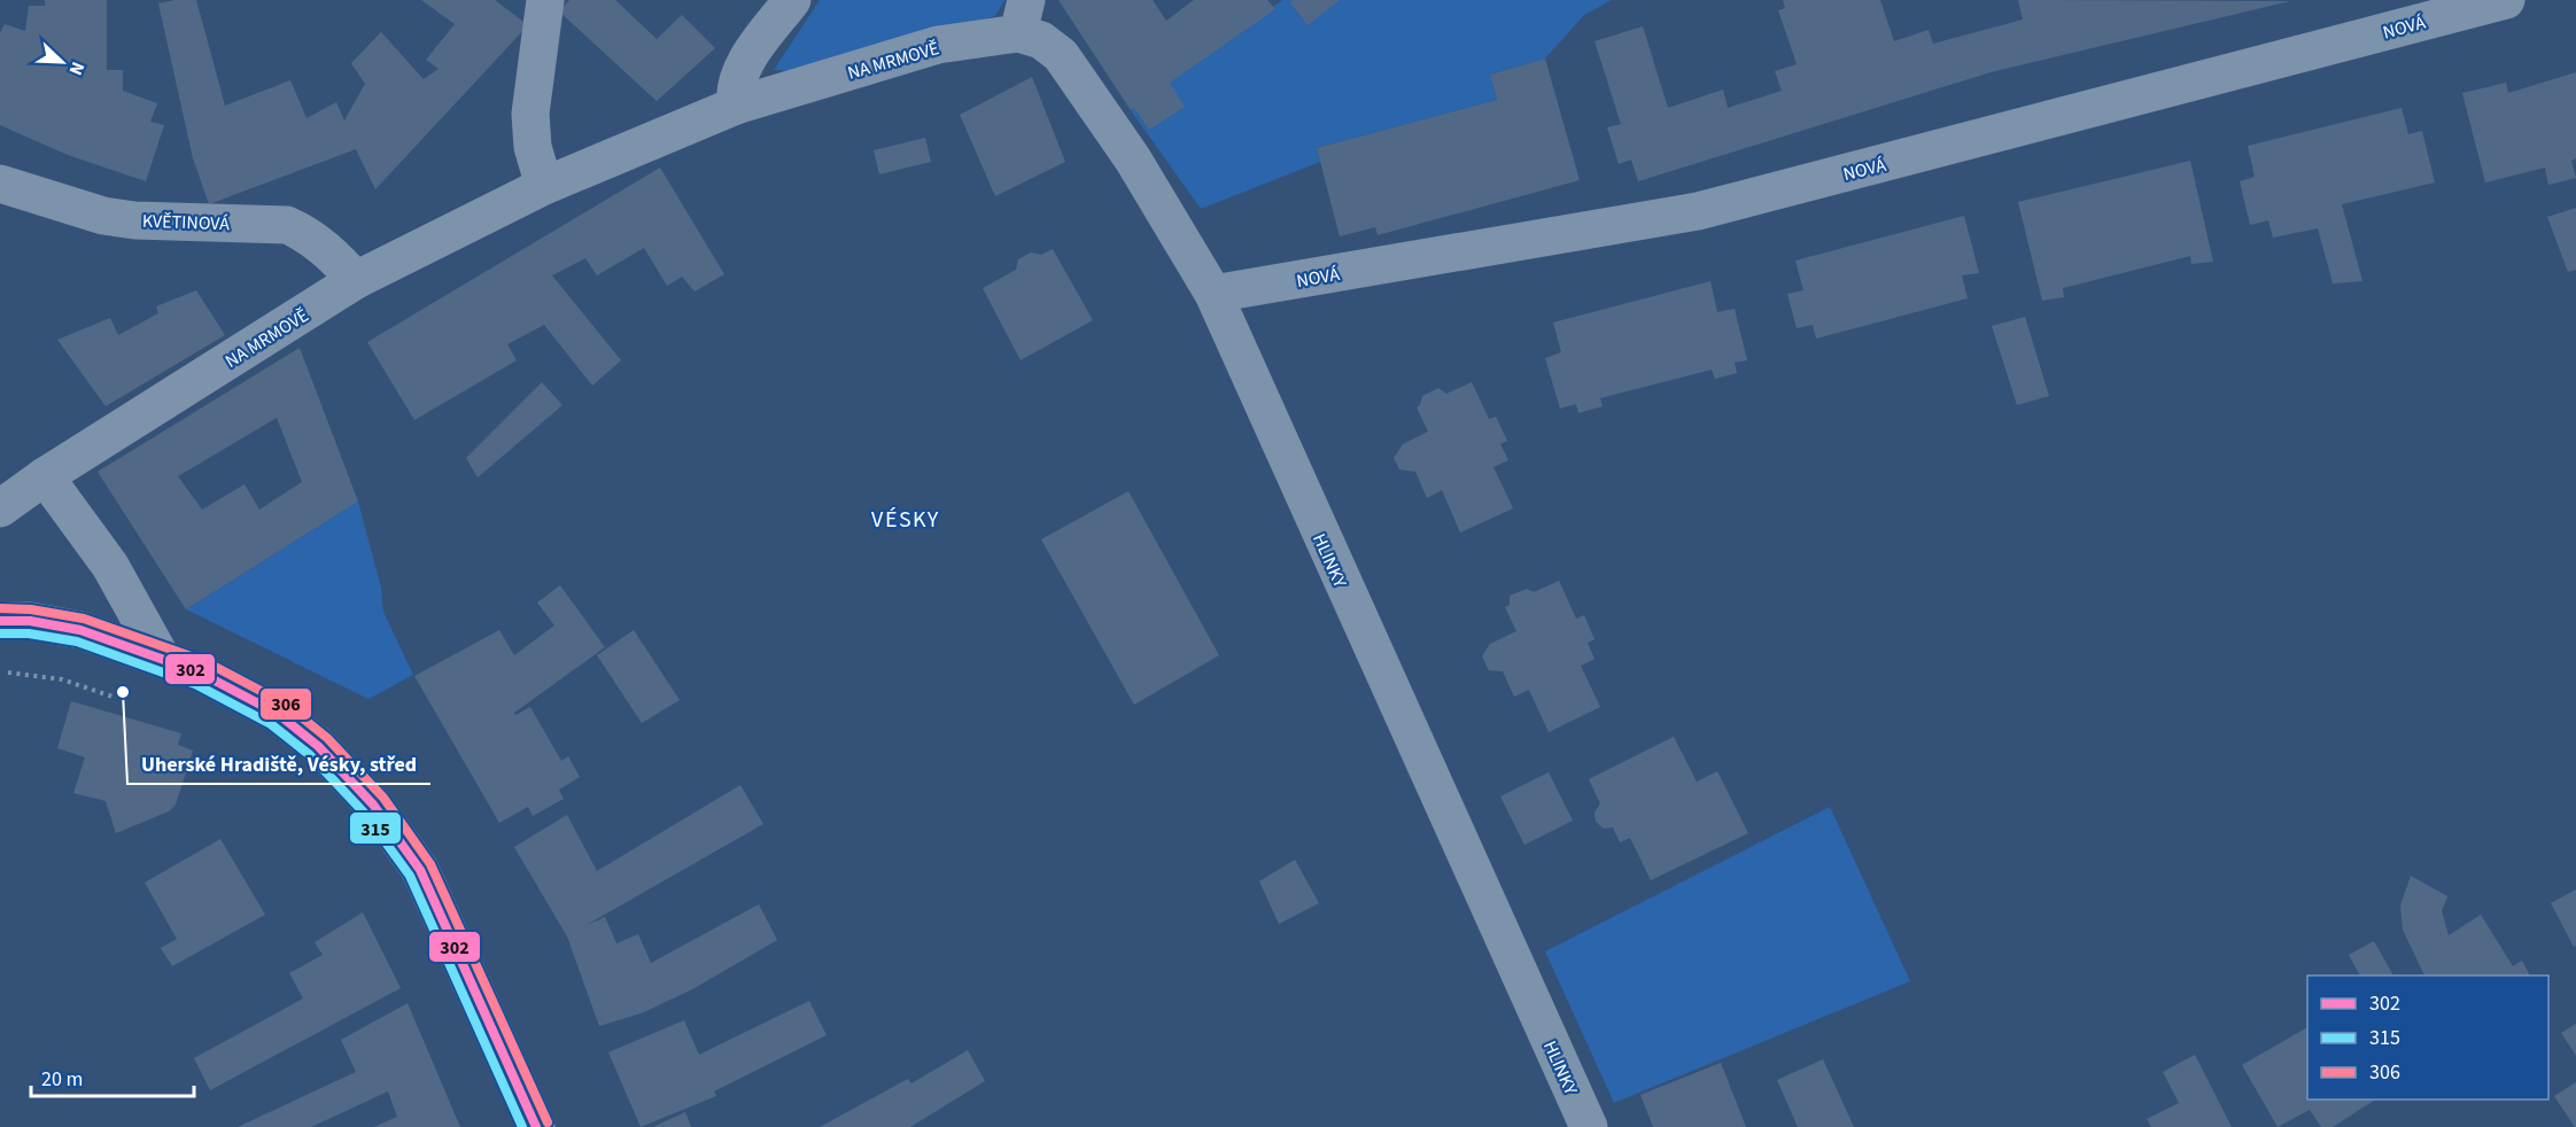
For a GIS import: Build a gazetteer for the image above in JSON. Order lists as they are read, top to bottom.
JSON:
{
  "streets": {
    "street": [
      "NOVÁ",
      "NA MRMOVĚ",
      "KVĚTINOVÁ",
      "HLINKY"
    ]
  },
  "crossings": [
    ["NOVÁ", "HLINKY"],
    ["NA MRMOVĚ", "KVĚTINOVÁ"],
    ["NA MRMOVĚ", "HLINKY"]
  ],
  "districts": ["VÉSKY"],
  "places": ["Uherské Hradiště, Vésky, střed"],
  "lines": ["transit line 306", "transit line 302", "transit line 315"],
  "legend": ["302", "315", "306"],
  "scale_bar": "20 m",
  "north": "bottom right"
}
